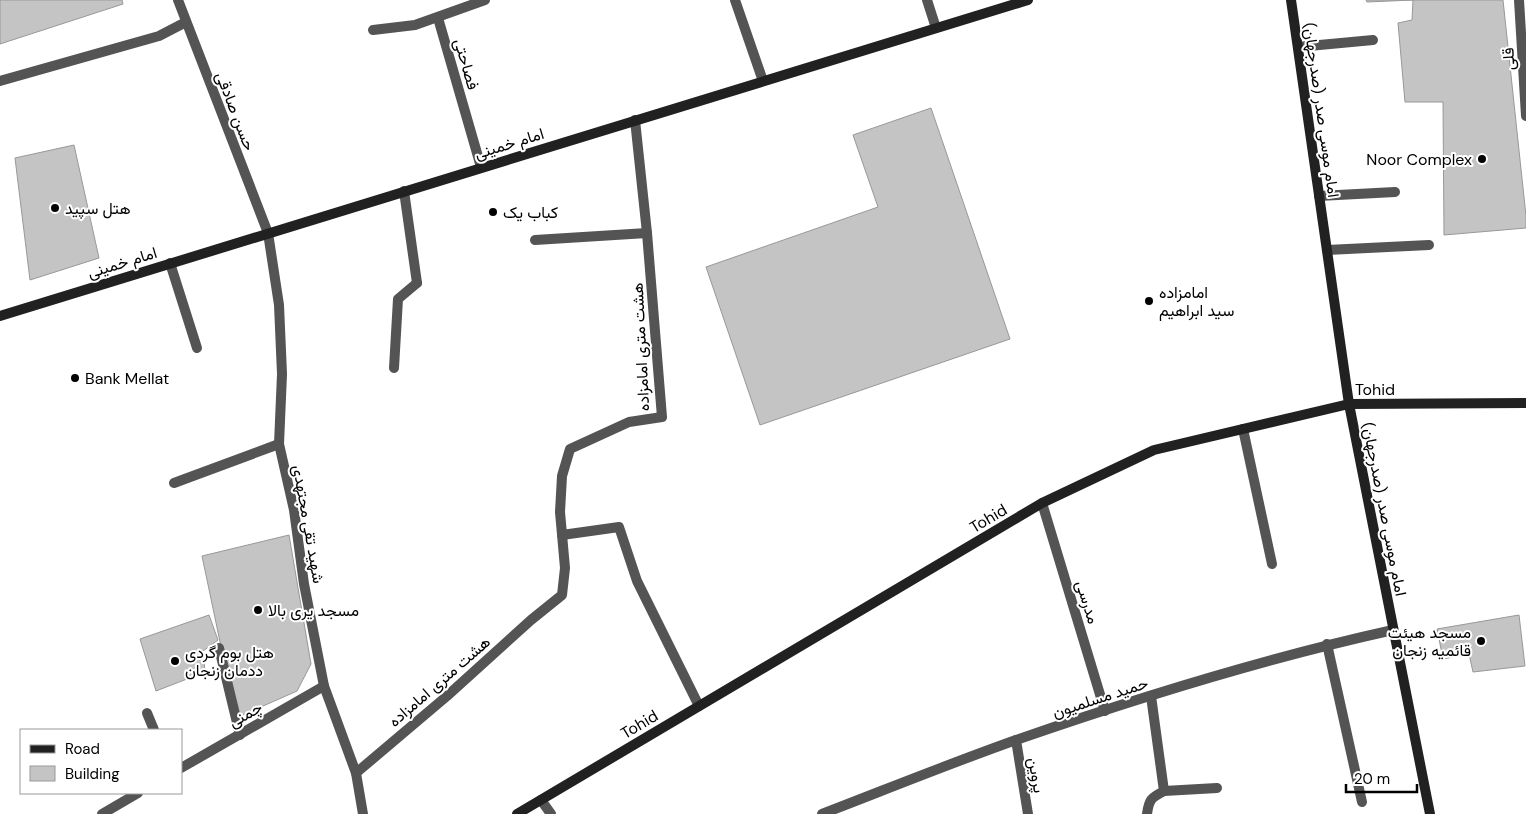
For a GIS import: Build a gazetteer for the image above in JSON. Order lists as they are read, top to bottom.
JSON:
{
  "streets": {
    "main road": ["(صدرجهان) امام موسی صدر", "امام خمینی", "Tohid"],
    "street": [
      "قلی",
      "فصاحتی",
      "حسن صادقی",
      "هشت متری امامزاده",
      "شهید تقی مجتهدی",
      "مدرسی",
      "حمید مسلمیون",
      "چمنی",
      "پروین"
    ]
  },
  "crossings": [
    ["فصاحتی", "امام خمینی"],
    ["(صدرجهان) امام موسی صدر", "Tohid"],
    ["(صدرجهان) امام موسی صدر", "حمید مسلمیون"],
    ["حسن صادقی", "امام خمینی"],
    ["حسن صادقی", "شهید تقی مجتهدی"],
    ["امام خمینی", "هشت متری امامزاده"],
    ["امام خمینی", "شهید تقی مجتهدی"],
    ["هشت متری امامزاده", "شهید تقی مجتهدی"],
    ["Tohid", "مدرسی"],
    ["شهید تقی مجتهدی", "چمنی"],
    ["مدرسی", "حمید مسلمیون"],
    ["حمید مسلمیون", "پروین"]
  ],
  "places": [
    "Noor Complex",
    "هتل سپید",
    "کباب یک",
    "امامزاده سید ابراهیم",
    "Bank Mellat",
    "مسجد یری بالا",
    "مسجد هیئت قائمیه زنجان",
    "هتل بوم گردی ددمان زنجان"
  ],
  "legend": ["Road", "Building"],
  "scale_bar": "20 m"
}
